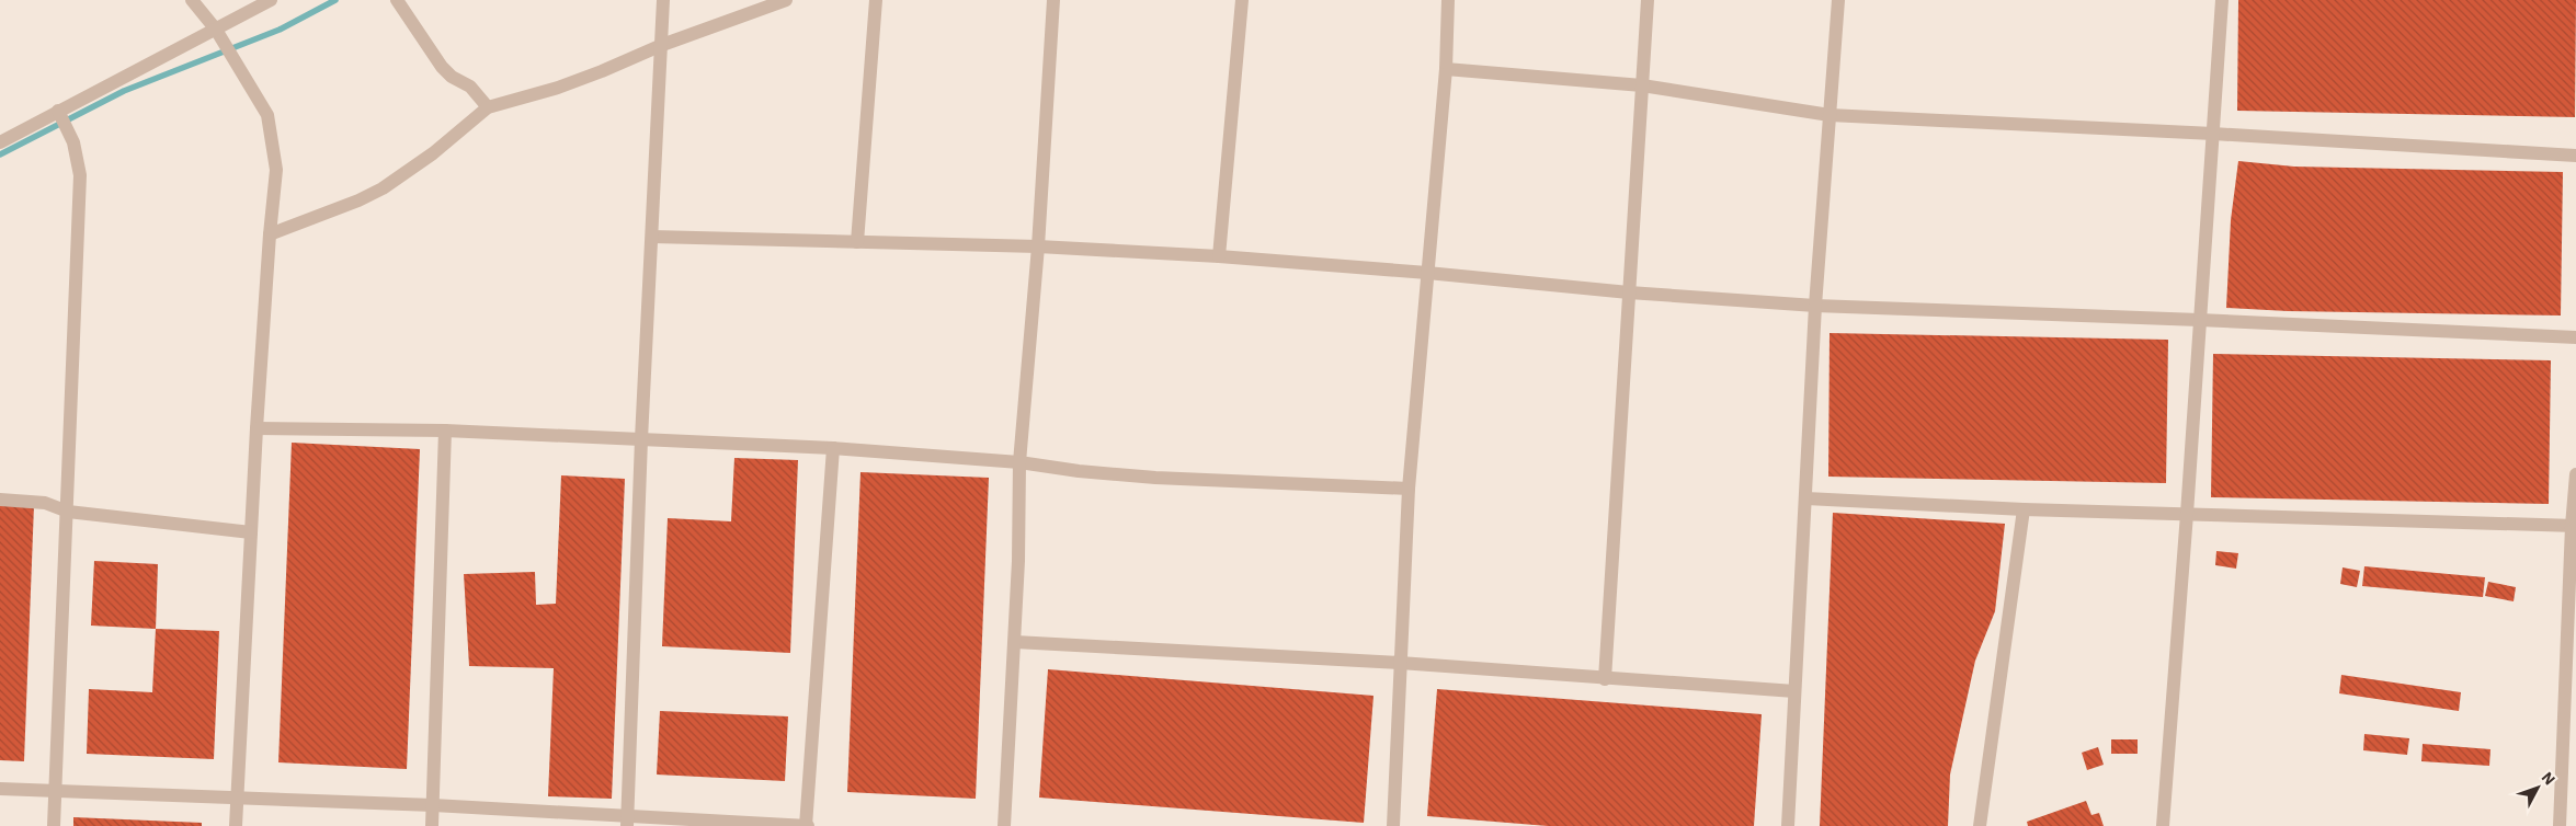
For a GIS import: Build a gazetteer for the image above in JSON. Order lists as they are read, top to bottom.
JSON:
{
  "north": "top right"
}
